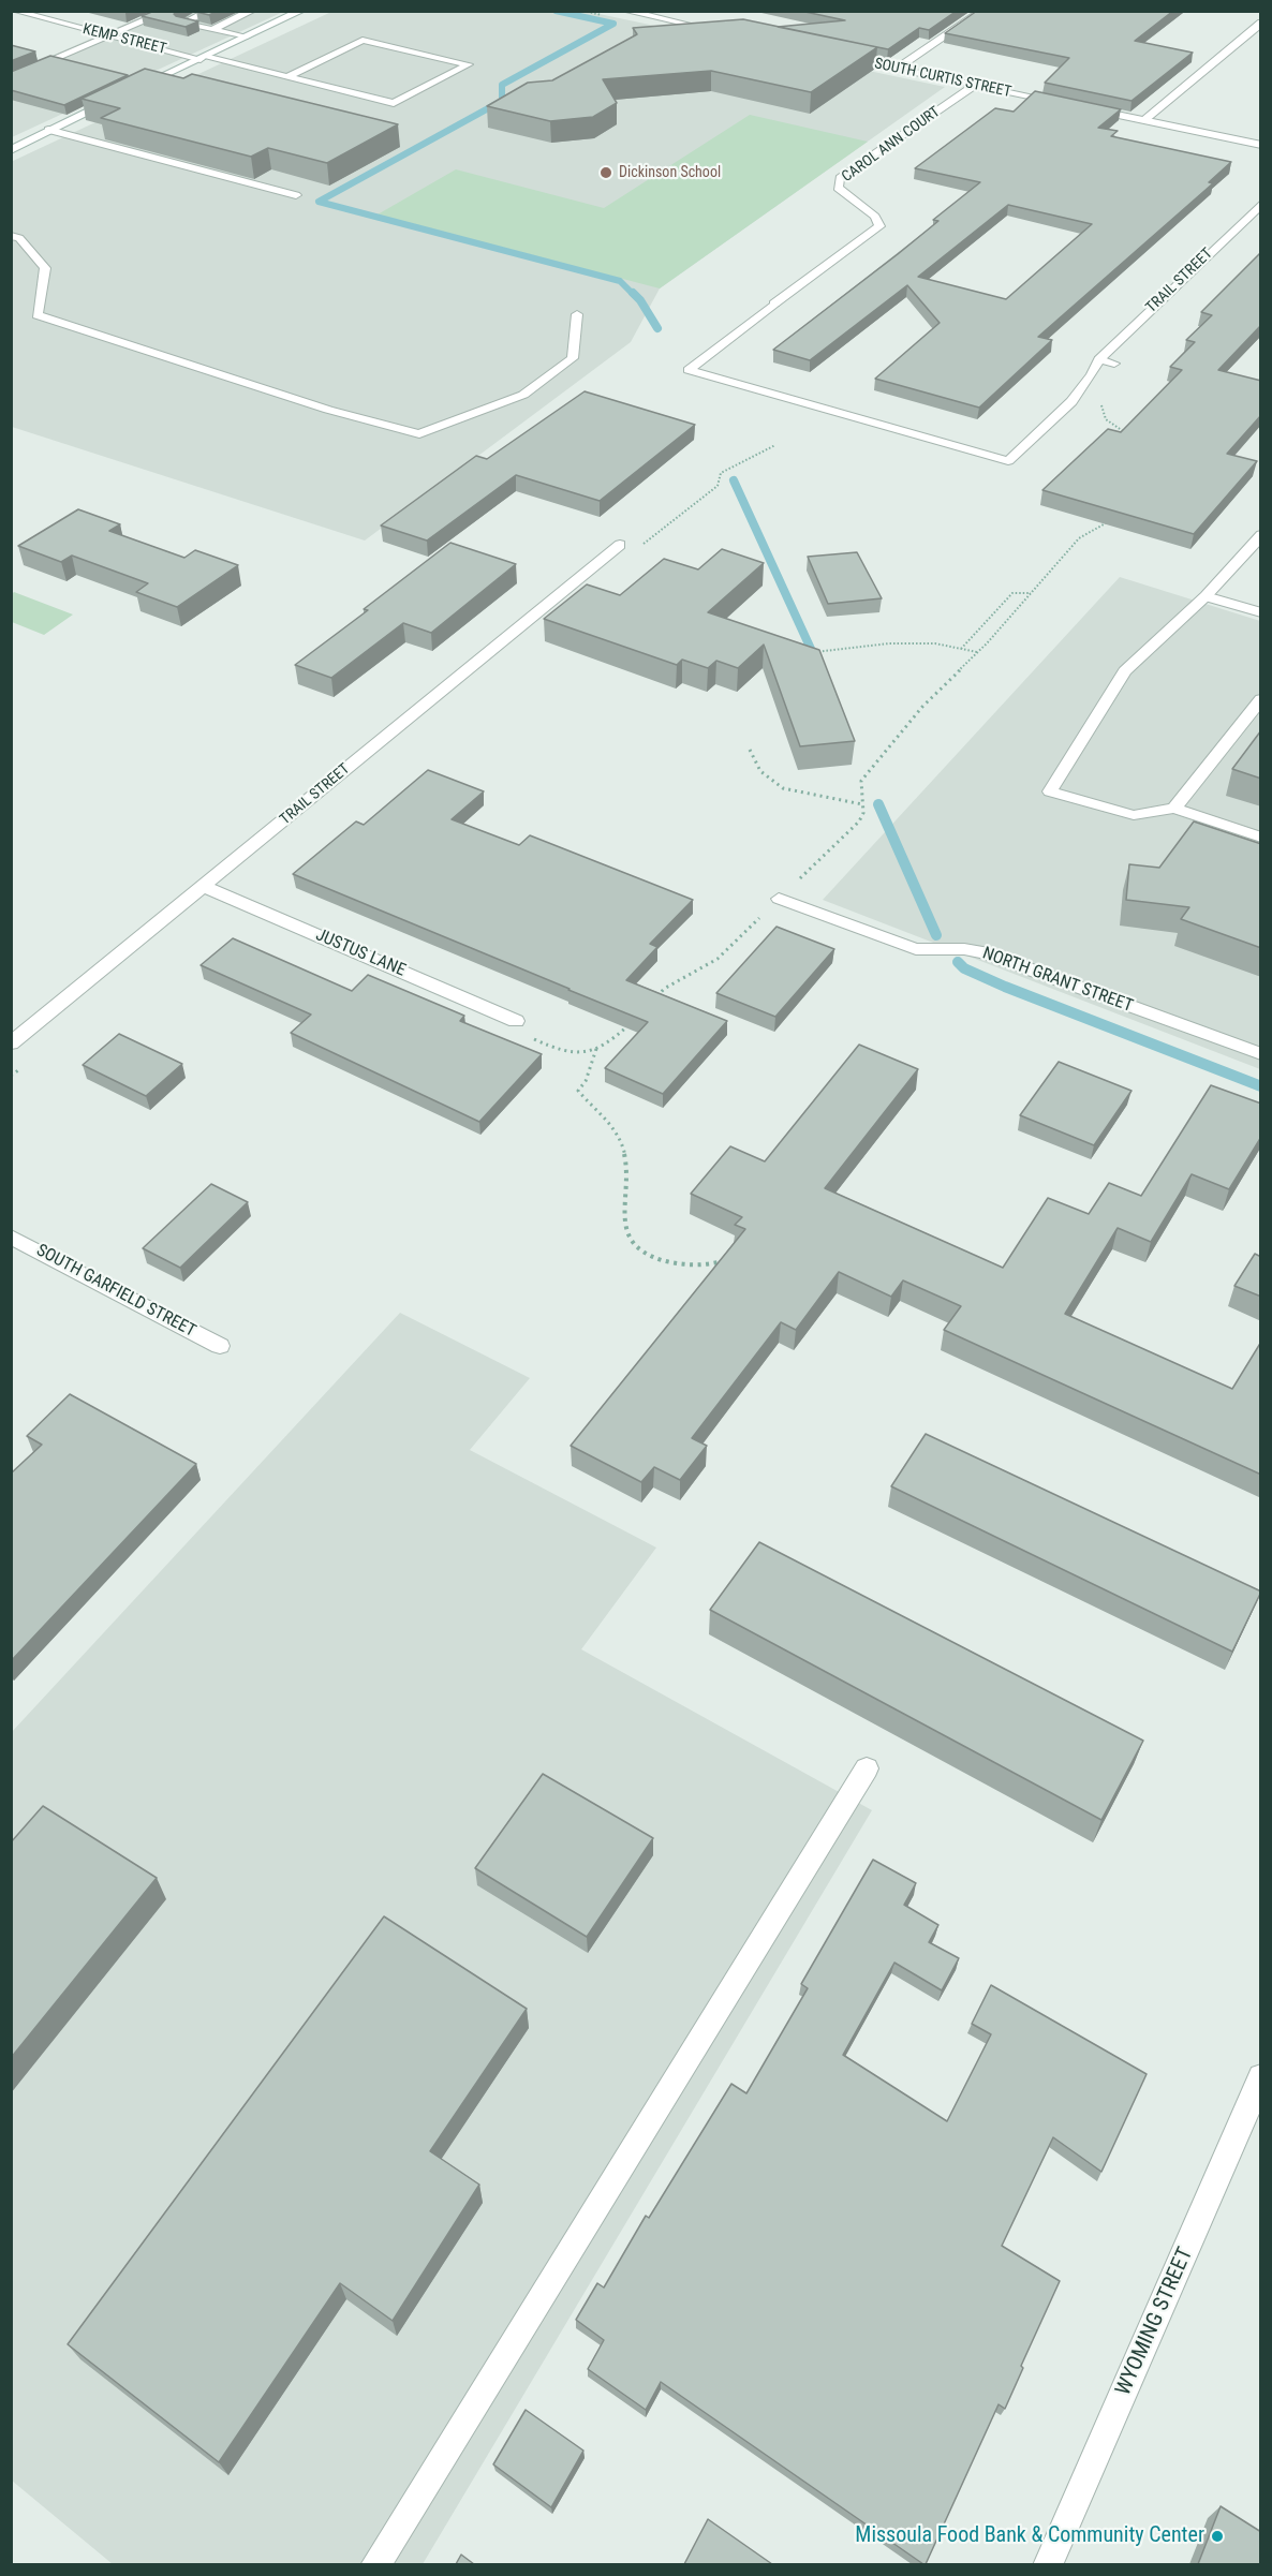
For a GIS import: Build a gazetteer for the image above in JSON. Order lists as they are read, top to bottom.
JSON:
{
  "streets": {
    "street": [
      "KEMP STREET",
      "SOUTH CURTIS STREET",
      "CAROL ANN COURT",
      "TRAIL STREET",
      "JUSTUS LANE",
      "NORTH GRANT STREET",
      "SOUTH GARFIELD STREET",
      "WYOMING STREET"
    ]
  },
  "crossings": [
    ["SOUTH CURTIS STREET", "CAROL ANN COURT"],
    ["CAROL ANN COURT", "TRAIL STREET"],
    ["TRAIL STREET", "JUSTUS LANE"]
  ],
  "places": ["Dickinson School", "Missoula Food Bank & Community Center"]
}
